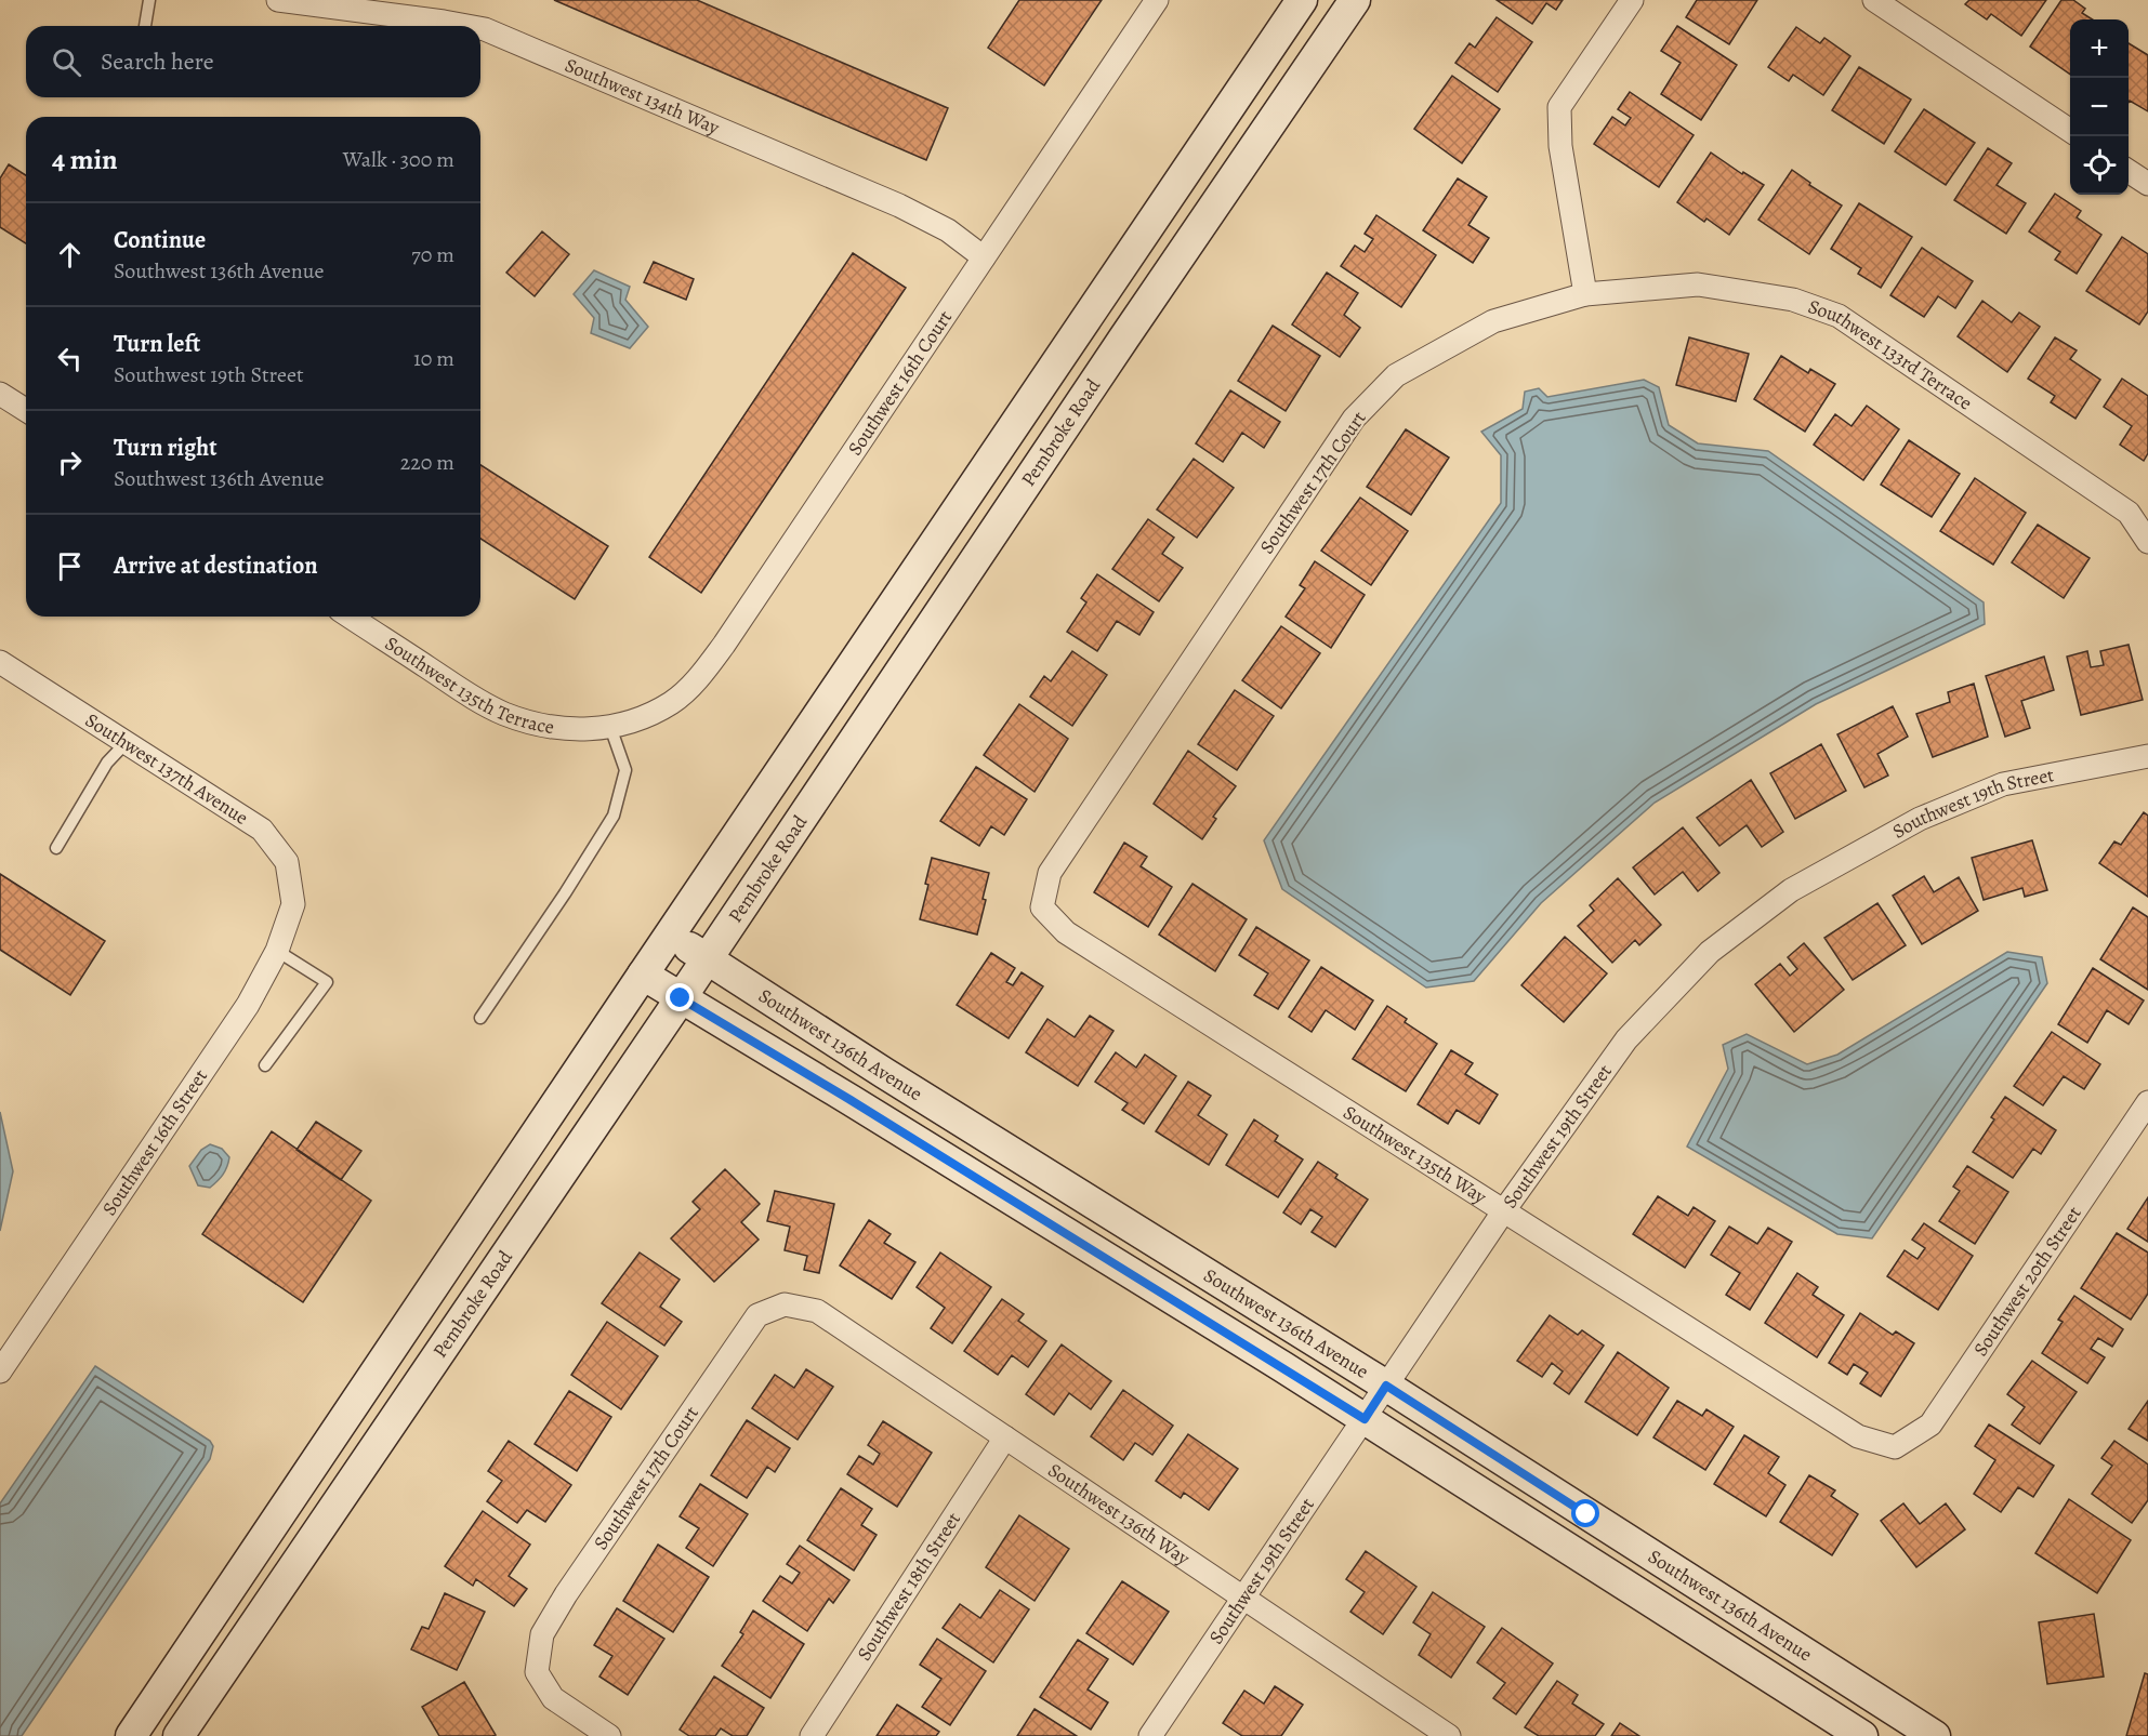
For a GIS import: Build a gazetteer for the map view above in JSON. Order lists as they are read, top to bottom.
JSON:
{
  "streets": {
    "main road": ["Pembroke Road", "Southwest 136th Avenue"],
    "street": [
      "Southwest 134th Way",
      "Southwest 133rd Terrace",
      "Southwest 16th Court",
      "Southwest 17th Court",
      "Southwest 135th Terrace",
      "Southwest 137th Avenue",
      "Southwest 19th Street",
      "Southwest 16th Street",
      "Southwest 135th Way",
      "Southwest 20th Street",
      "Southwest 136th Way",
      "Southwest 18th Street"
    ]
  },
  "crossings": [
    ["Southwest 134th Way", "Southwest 16th Court"],
    ["Southwest 133rd Terrace", "Southwest 17th Court"],
    ["Southwest 16th Court", "Southwest 135th Terrace"],
    ["Pembroke Road", "Southwest 136th Avenue"],
    ["Southwest 17th Court", "Southwest 135th Way"],
    ["Southwest 17th Court", "Southwest 136th Way"],
    ["Southwest 137th Avenue", "Southwest 16th Street"],
    ["Southwest 19th Street", "Southwest 136th Avenue"],
    ["Southwest 19th Street", "Southwest 135th Way"],
    ["Southwest 19th Street", "Southwest 136th Way"],
    ["Southwest 135th Way", "Southwest 20th Street"],
    ["Southwest 136th Way", "Southwest 18th Street"]
  ],
  "page": {
    "map_buttons": ["+", "−"],
    "search": "Search here",
    "heading": ["4 min", "Walk · 300 m"],
    "list": [
      ["Continue", "Southwest 136th Avenue", "70 m"],
      ["Turn left", "Southwest 19th Street", "10 m"],
      ["Turn right", "Southwest 136th Avenue", "220 m"],
      "Arrive at destination"
    ]
  }
}
